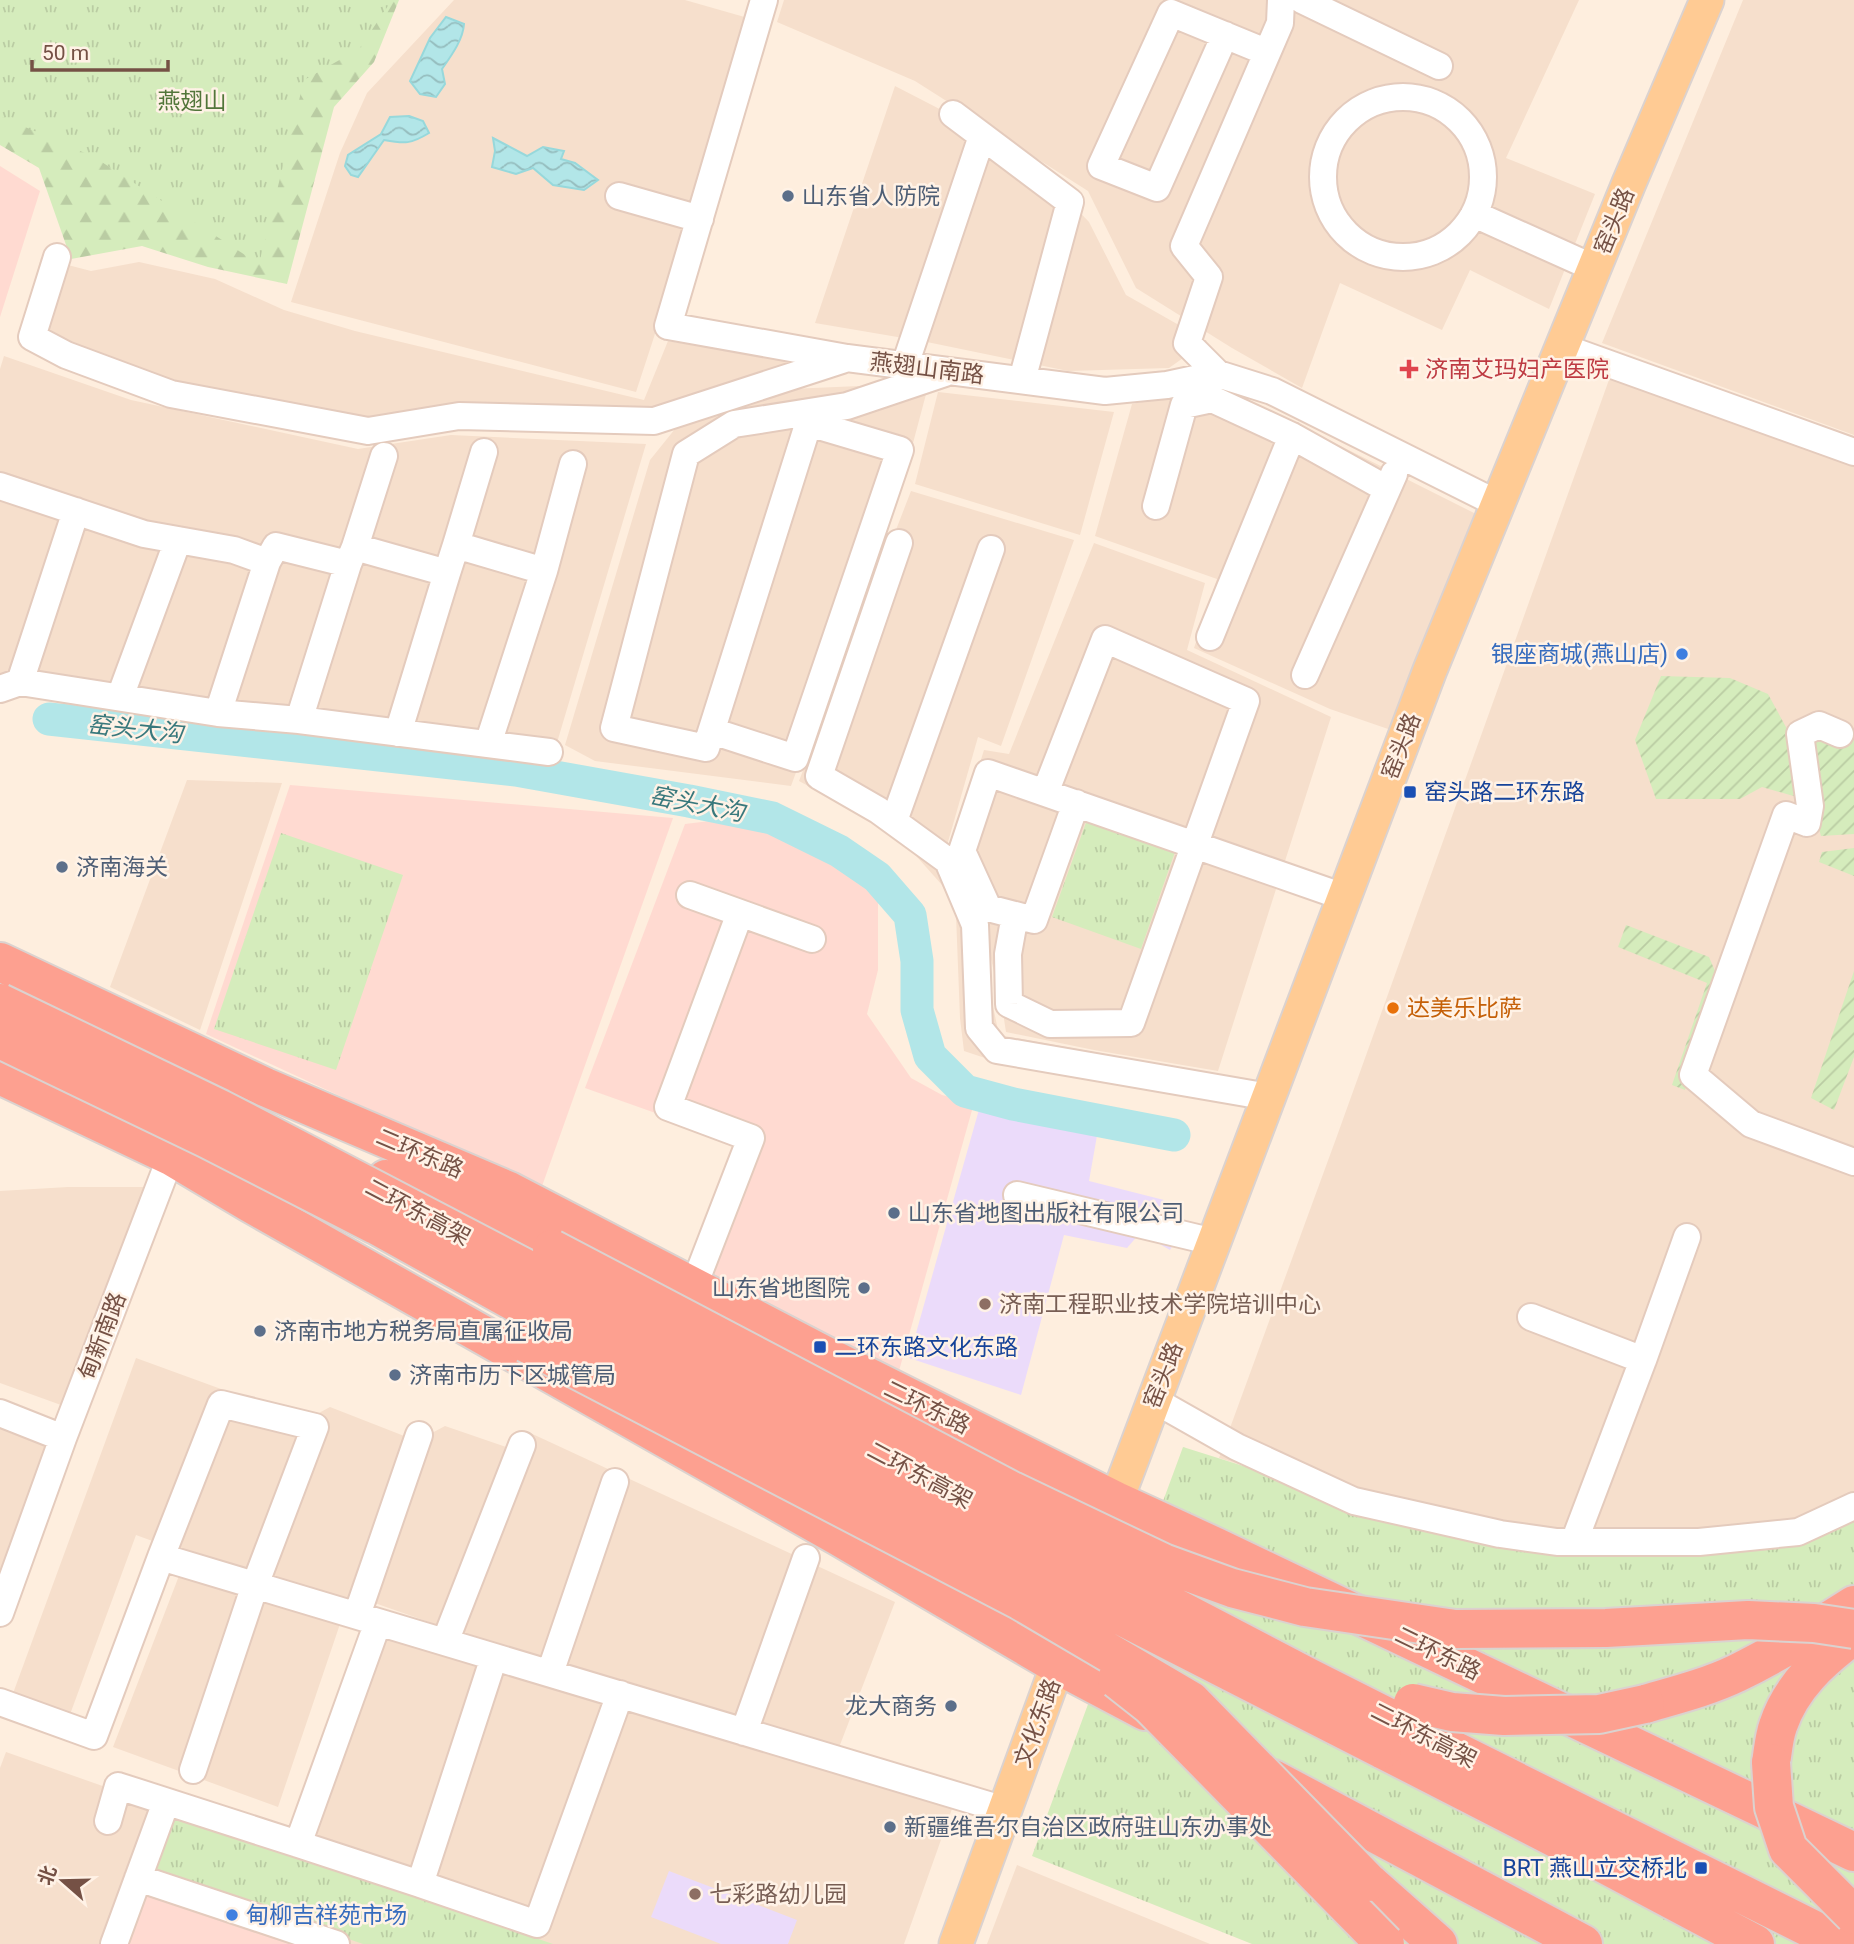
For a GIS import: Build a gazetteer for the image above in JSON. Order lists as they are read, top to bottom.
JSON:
{
  "streets": {
    "highway": ["二环东路", "二环东高架"],
    "main road": ["窑头路", "文化东路"],
    "street": ["燕翅山南路", "甸新南路"]
  },
  "crossings": [
    ["窑头路", "燕翅山南路"],
    ["窑头路", "二环东路"],
    ["窑头路", "文化东路"],
    ["二环东路", "甸新南路"],
    ["二环东路", "文化东路"]
  ],
  "water": ["窑头大沟"],
  "parks": ["燕翅山"],
  "places": {
    "other": [
      "山东省人防院",
      "银座商城(燕山店)",
      "济南海关",
      "达美乐比萨",
      "山东省地图出版社有限公司",
      "山东省地图院",
      "济南工程职业技术学院培训中心",
      "济南市地方税务局直属征收局",
      "济南市历下区城管局",
      "龙大商务",
      "新疆维吾尔自治区政府驻山东办事处",
      "七彩路幼儿园",
      "甸柳吉祥苑市场"
    ],
    "health": ["济南艾玛妇产医院"],
    "transit": ["窑头路二环东路", "二环东路文化东路", "BRT 燕山立交桥北"]
  },
  "scale_bar": "50 m",
  "north": "left"
}
